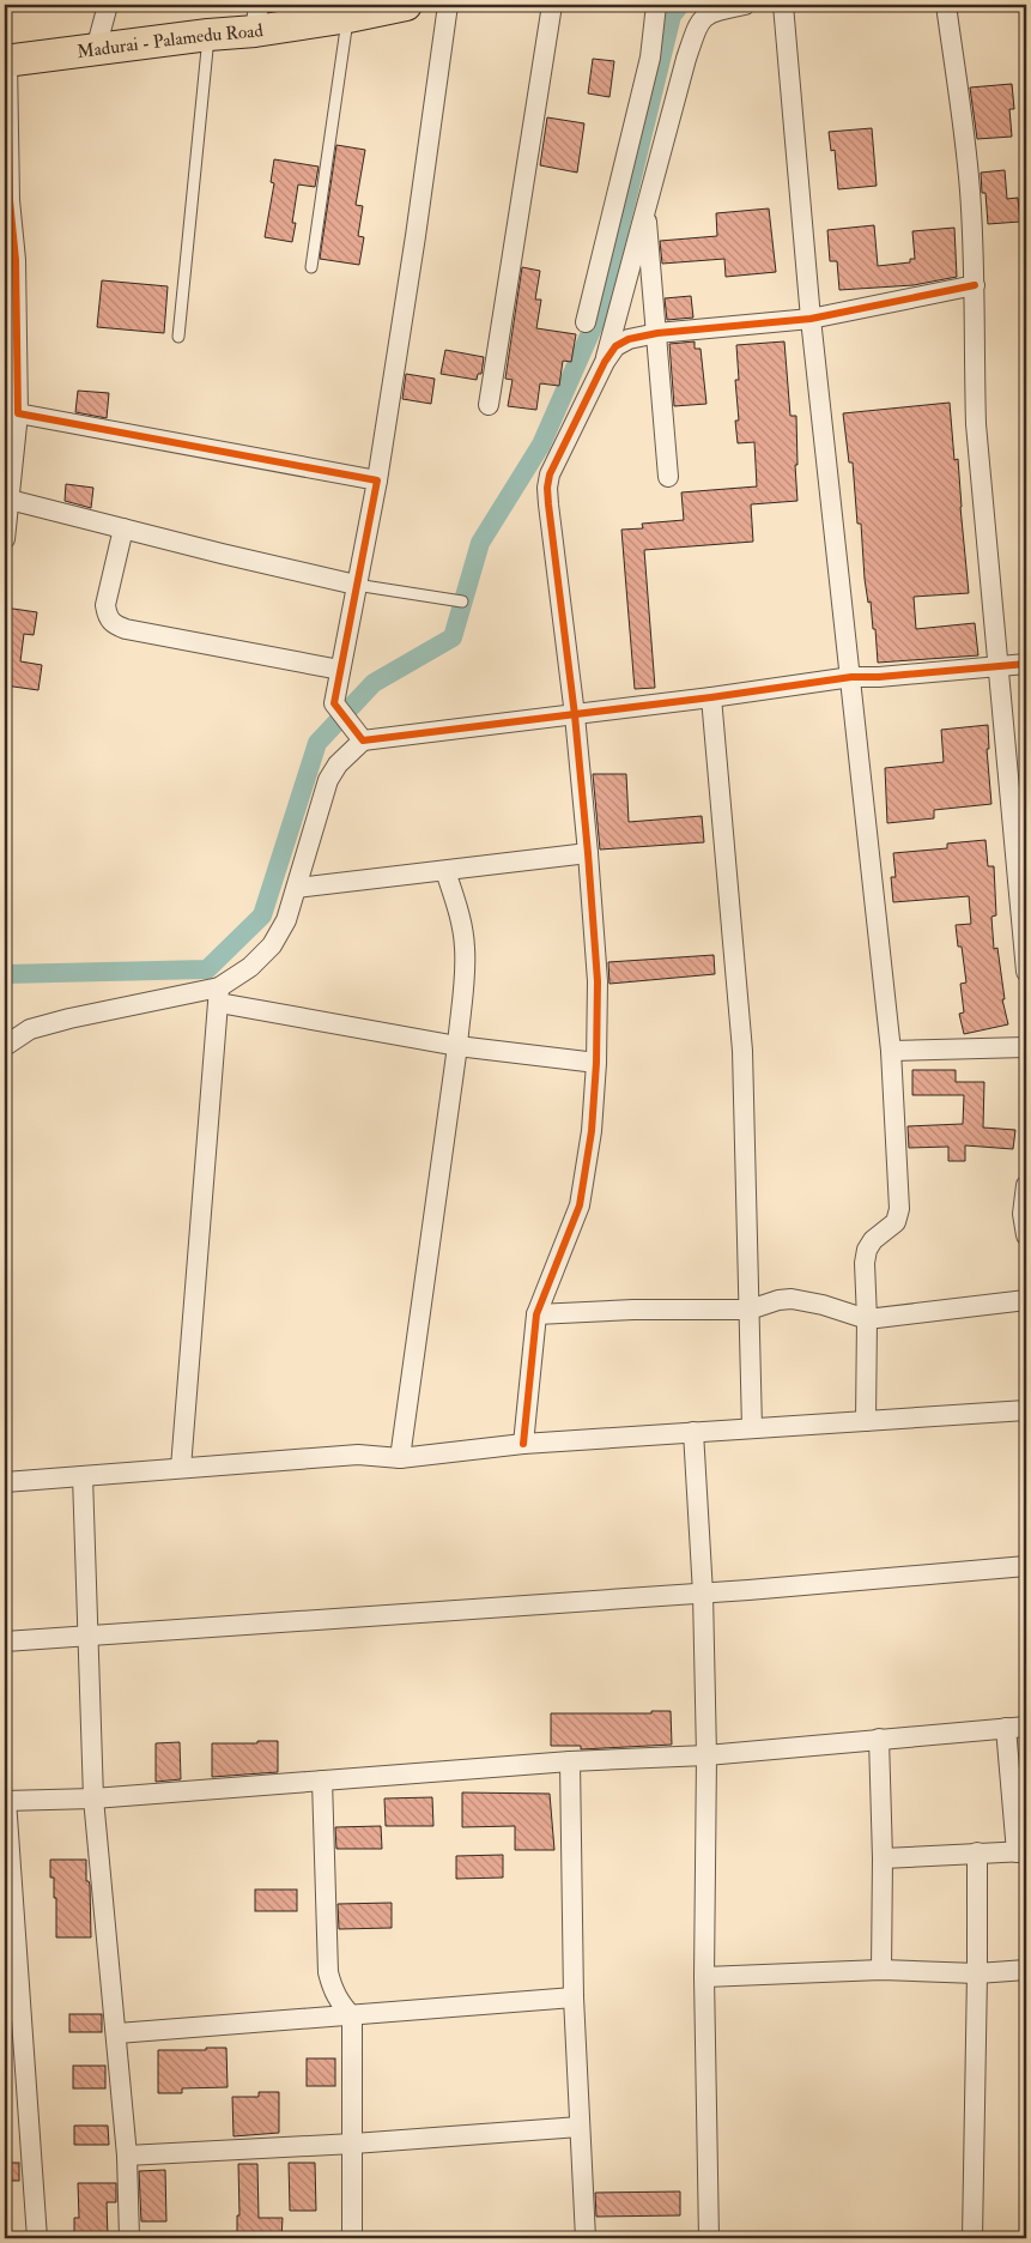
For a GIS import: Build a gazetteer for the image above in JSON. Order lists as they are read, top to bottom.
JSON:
{
  "streets": {
    "main road": ["Madurai - Palamedu Road"]
  }
}
